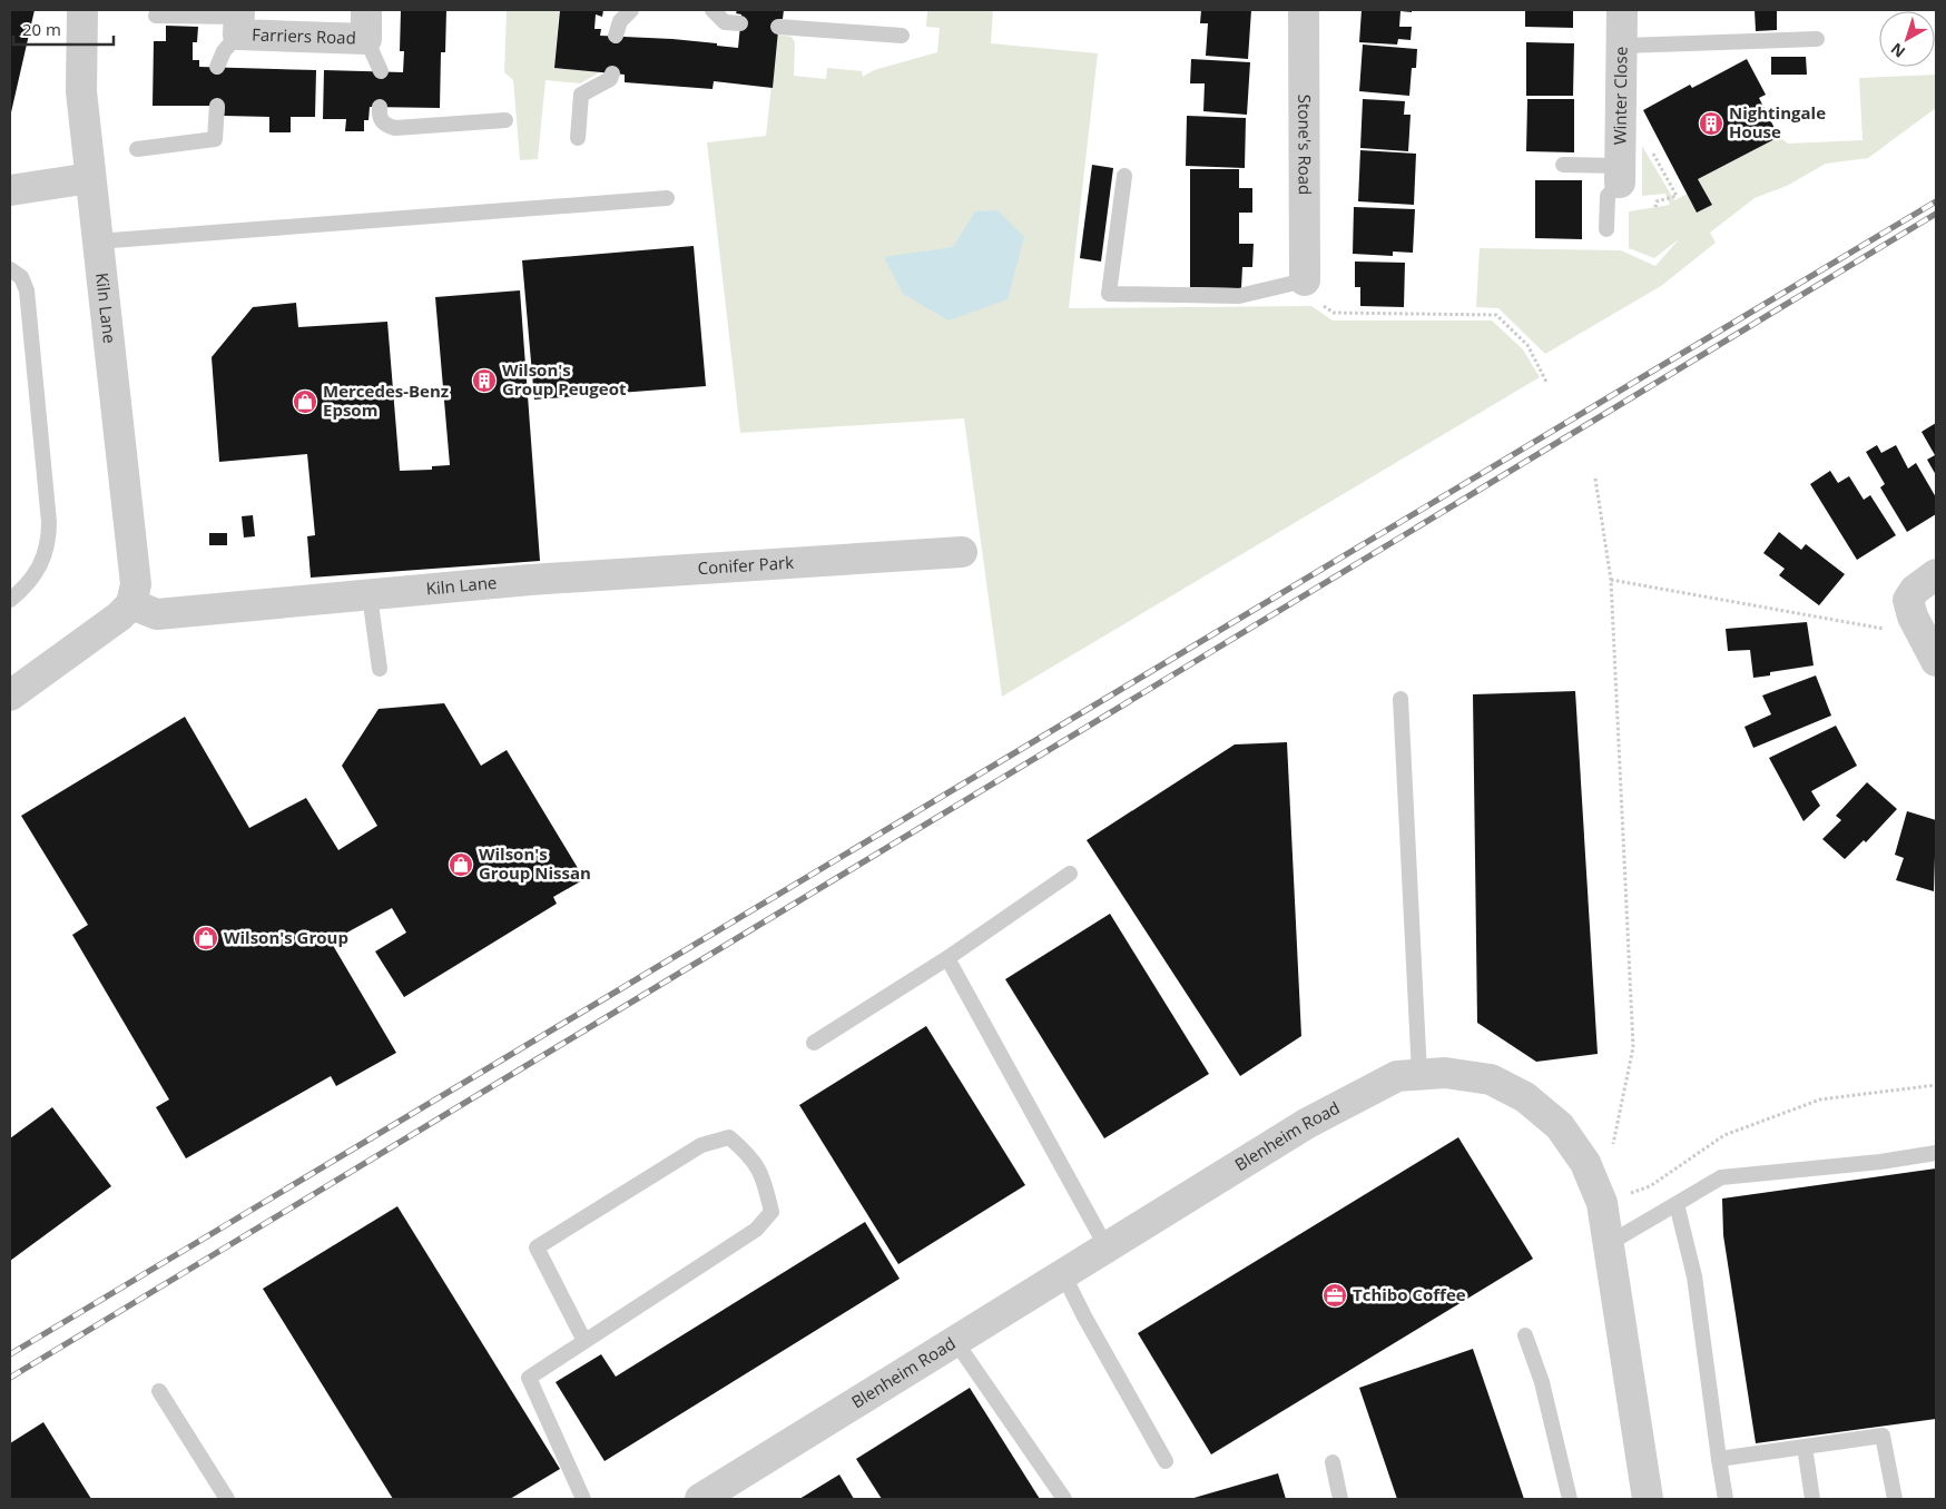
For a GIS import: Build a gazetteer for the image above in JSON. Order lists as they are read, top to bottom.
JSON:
{
  "streets": {
    "street": [
      "Farriers Road",
      "Winter Close",
      "Stone's Road",
      "Kiln Lane",
      "Conifer Park",
      "Blenheim Road"
    ]
  },
  "crossings": [
    ["Kiln Lane", "Conifer Park"]
  ],
  "places": {
    "building": ["Nightingale House", "Wilson's Group Peugeot"],
    "shop": ["Mercedes-Benz Epsom", "Wilson's Group Nissan", "Wilson's Group"],
    "office": ["Tchibo Coffee"]
  },
  "scale_bar": "20 m",
  "north": "bottom left"
}
